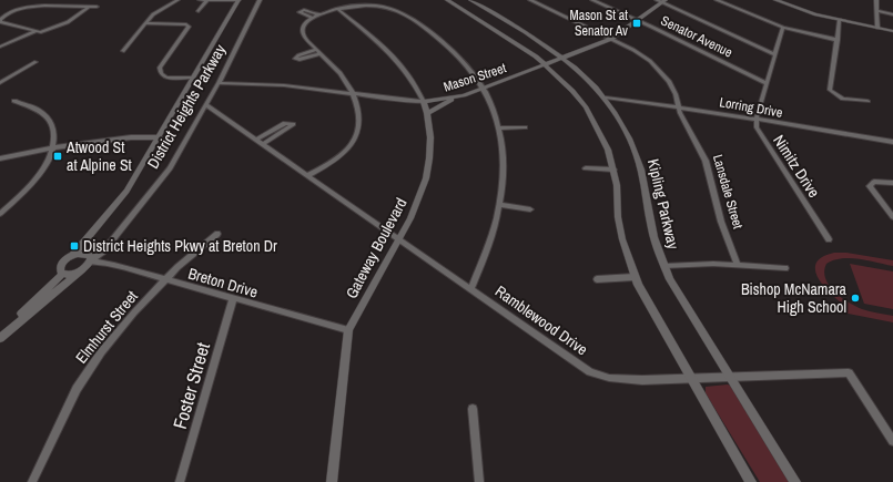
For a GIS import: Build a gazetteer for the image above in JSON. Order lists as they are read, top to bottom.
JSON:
{
  "streets": {
    "street": [
      "Senator Avenue",
      "Mason Street",
      "District Heights Parkway",
      "Lorring Drive",
      "Nimitz Drive",
      "Lansdale Street",
      "Kipling Parkway",
      "Gateway Boulevard",
      "Breton Drive",
      "Ramblewood Drive",
      "Elmhurst Street",
      "Foster Street"
    ]
  },
  "crossings": [
    ["Senator Avenue", "Mason Street"],
    ["Mason Street", "District Heights Parkway"],
    ["Mason Street", "Lansdale Street"],
    ["Mason Street", "Kipling Parkway"],
    ["Mason Street", "Gateway Boulevard"],
    ["District Heights Parkway", "Breton Drive"],
    ["District Heights Parkway", "Ramblewood Drive"],
    ["Lorring Drive", "Nimitz Drive"],
    ["Lorring Drive", "Lansdale Street"],
    ["Lorring Drive", "Kipling Parkway"],
    ["Kipling Parkway", "Ramblewood Drive"],
    ["Gateway Boulevard", "Breton Drive"],
    ["Gateway Boulevard", "Ramblewood Drive"],
    ["Breton Drive", "Elmhurst Street"],
    ["Breton Drive", "Foster Street"]
  ],
  "places": {
    "transit": ["Mason St at Senator Av", "Atwood St at Alpine St", "District Heights Pkwy at Breton Dr"],
    "other": ["Bishop McNamara High School"]
  }
}
